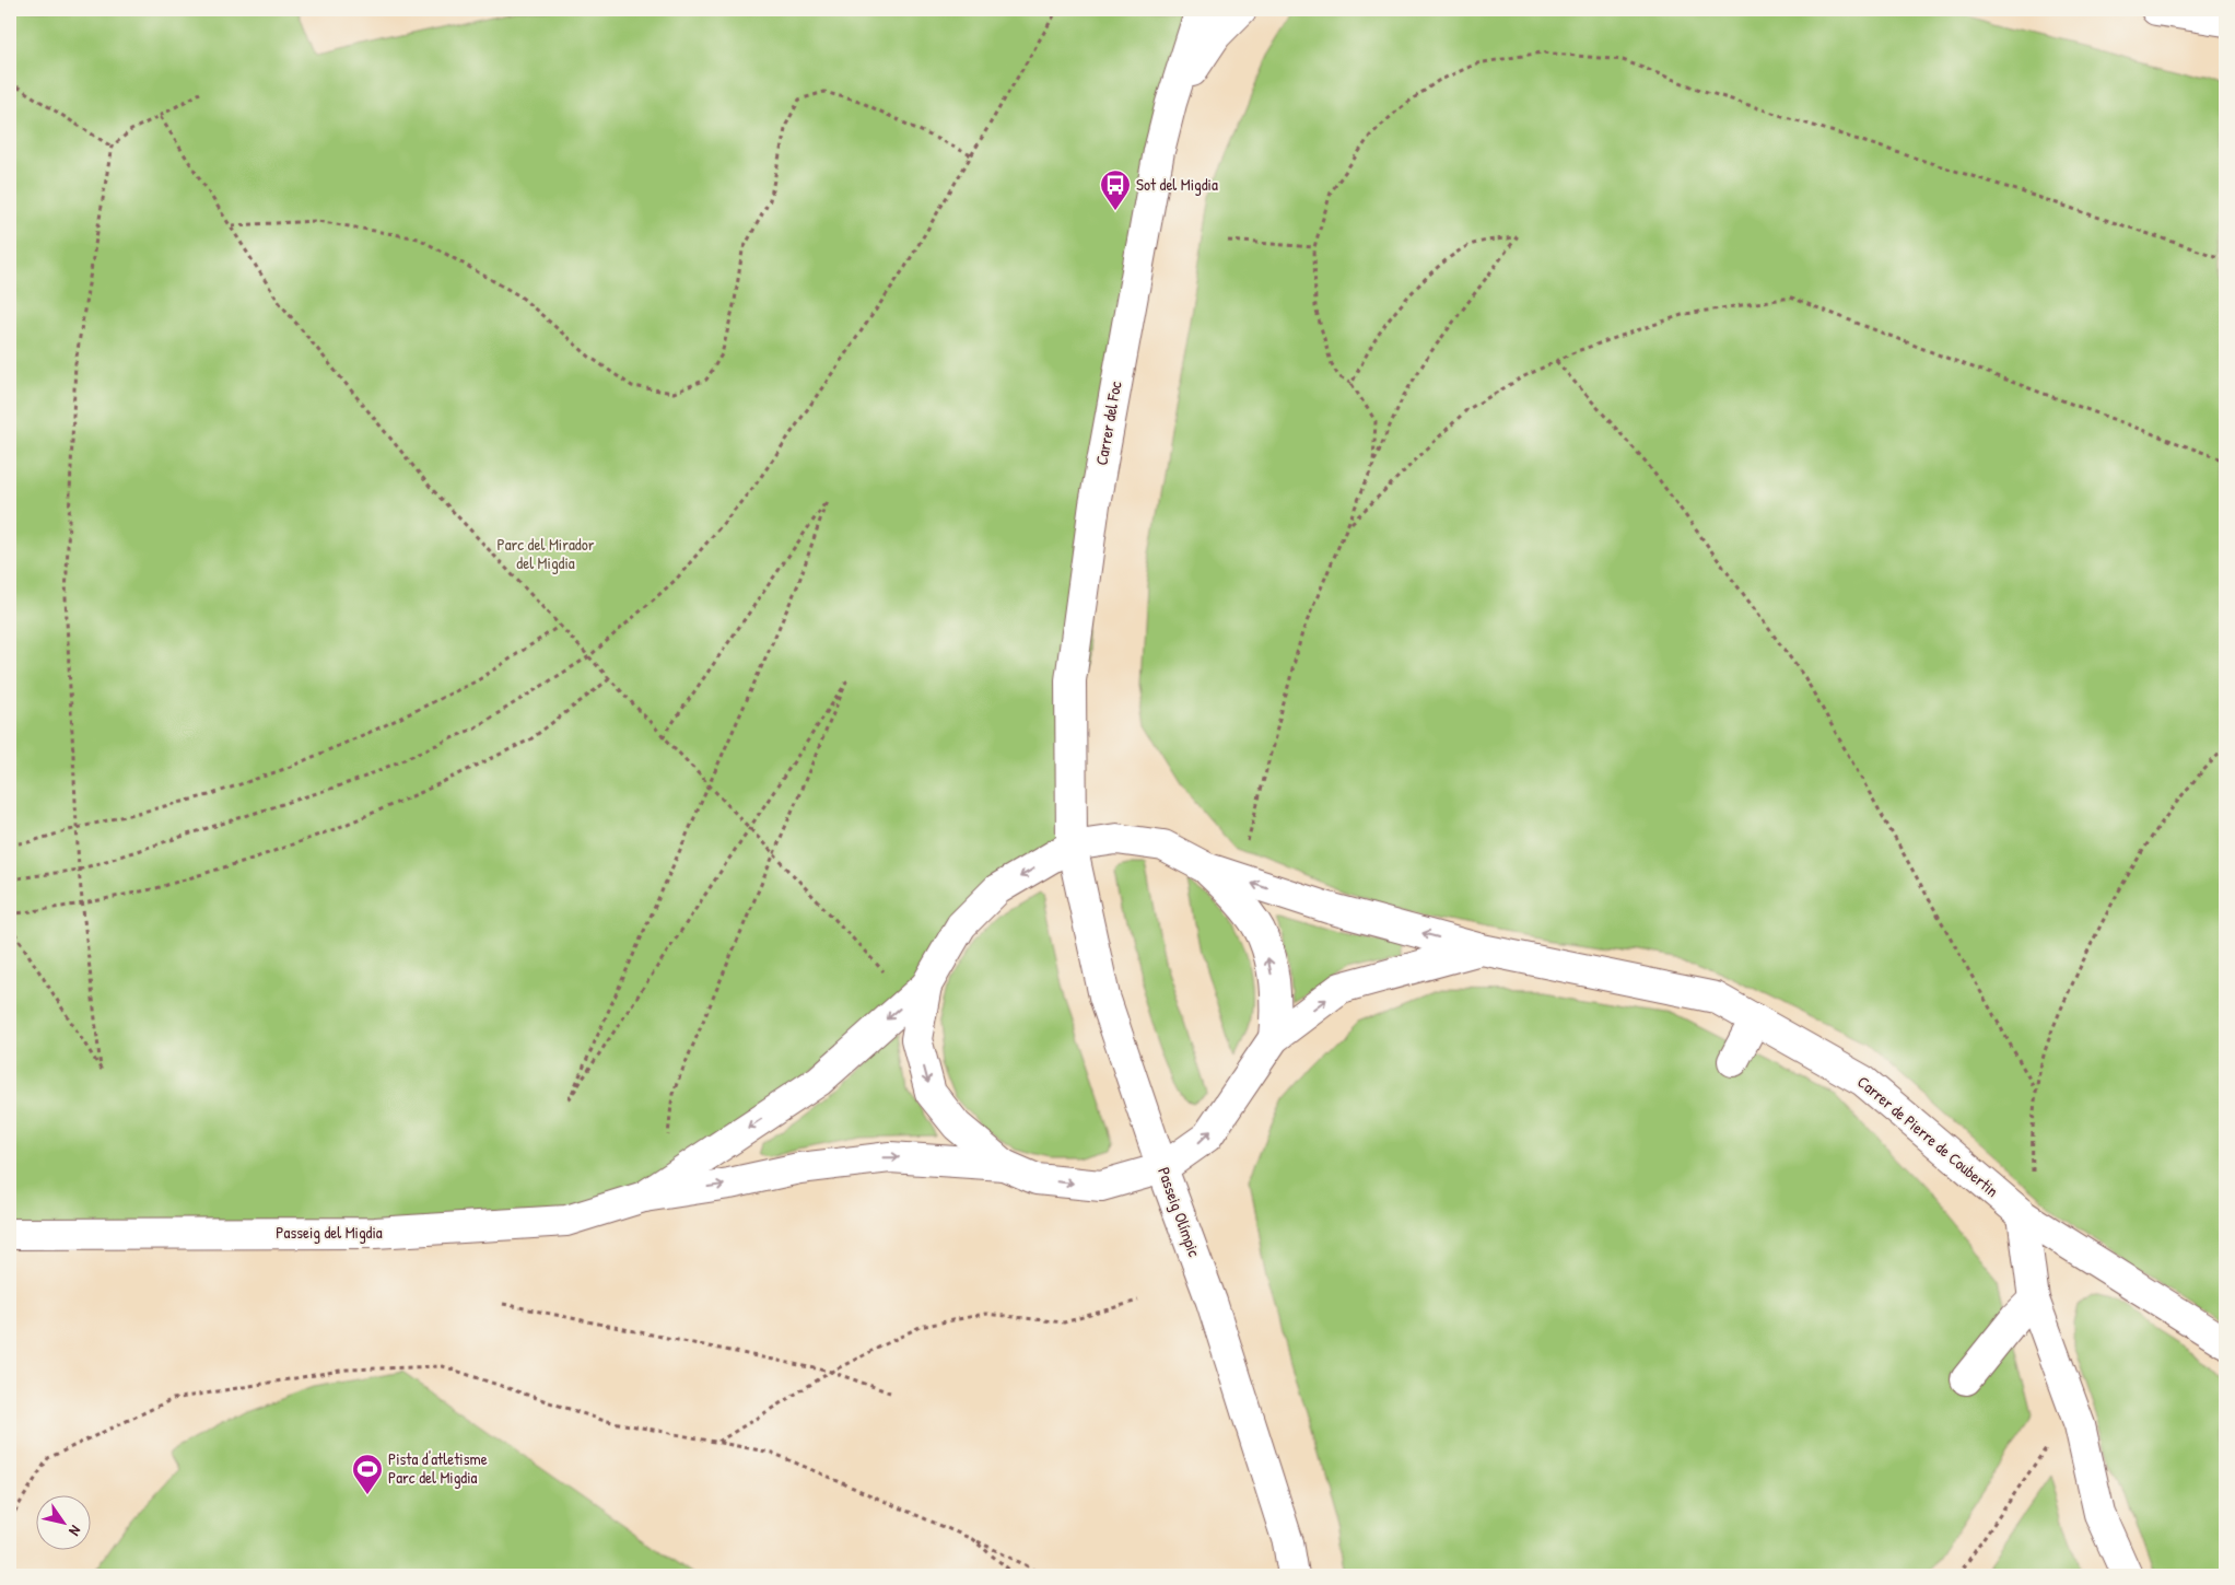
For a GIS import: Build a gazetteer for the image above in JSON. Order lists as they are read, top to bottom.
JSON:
{
  "streets": {
    "street": [
      "Carrer del Foc",
      "Carrer de Pierre de Coubertin",
      "Passeig Olímpic",
      "Passeig del Migdia"
    ]
  },
  "crossings": [
    ["Carrer del Foc", "Passeig Olímpic"]
  ],
  "parks": ["Parc del Mirador del Migdia"],
  "places": {
    "bus stop": ["Sot del Migdia"],
    "sports": ["Pista d'atletisme Parc del Migdia"]
  },
  "north": "bottom right"
}
